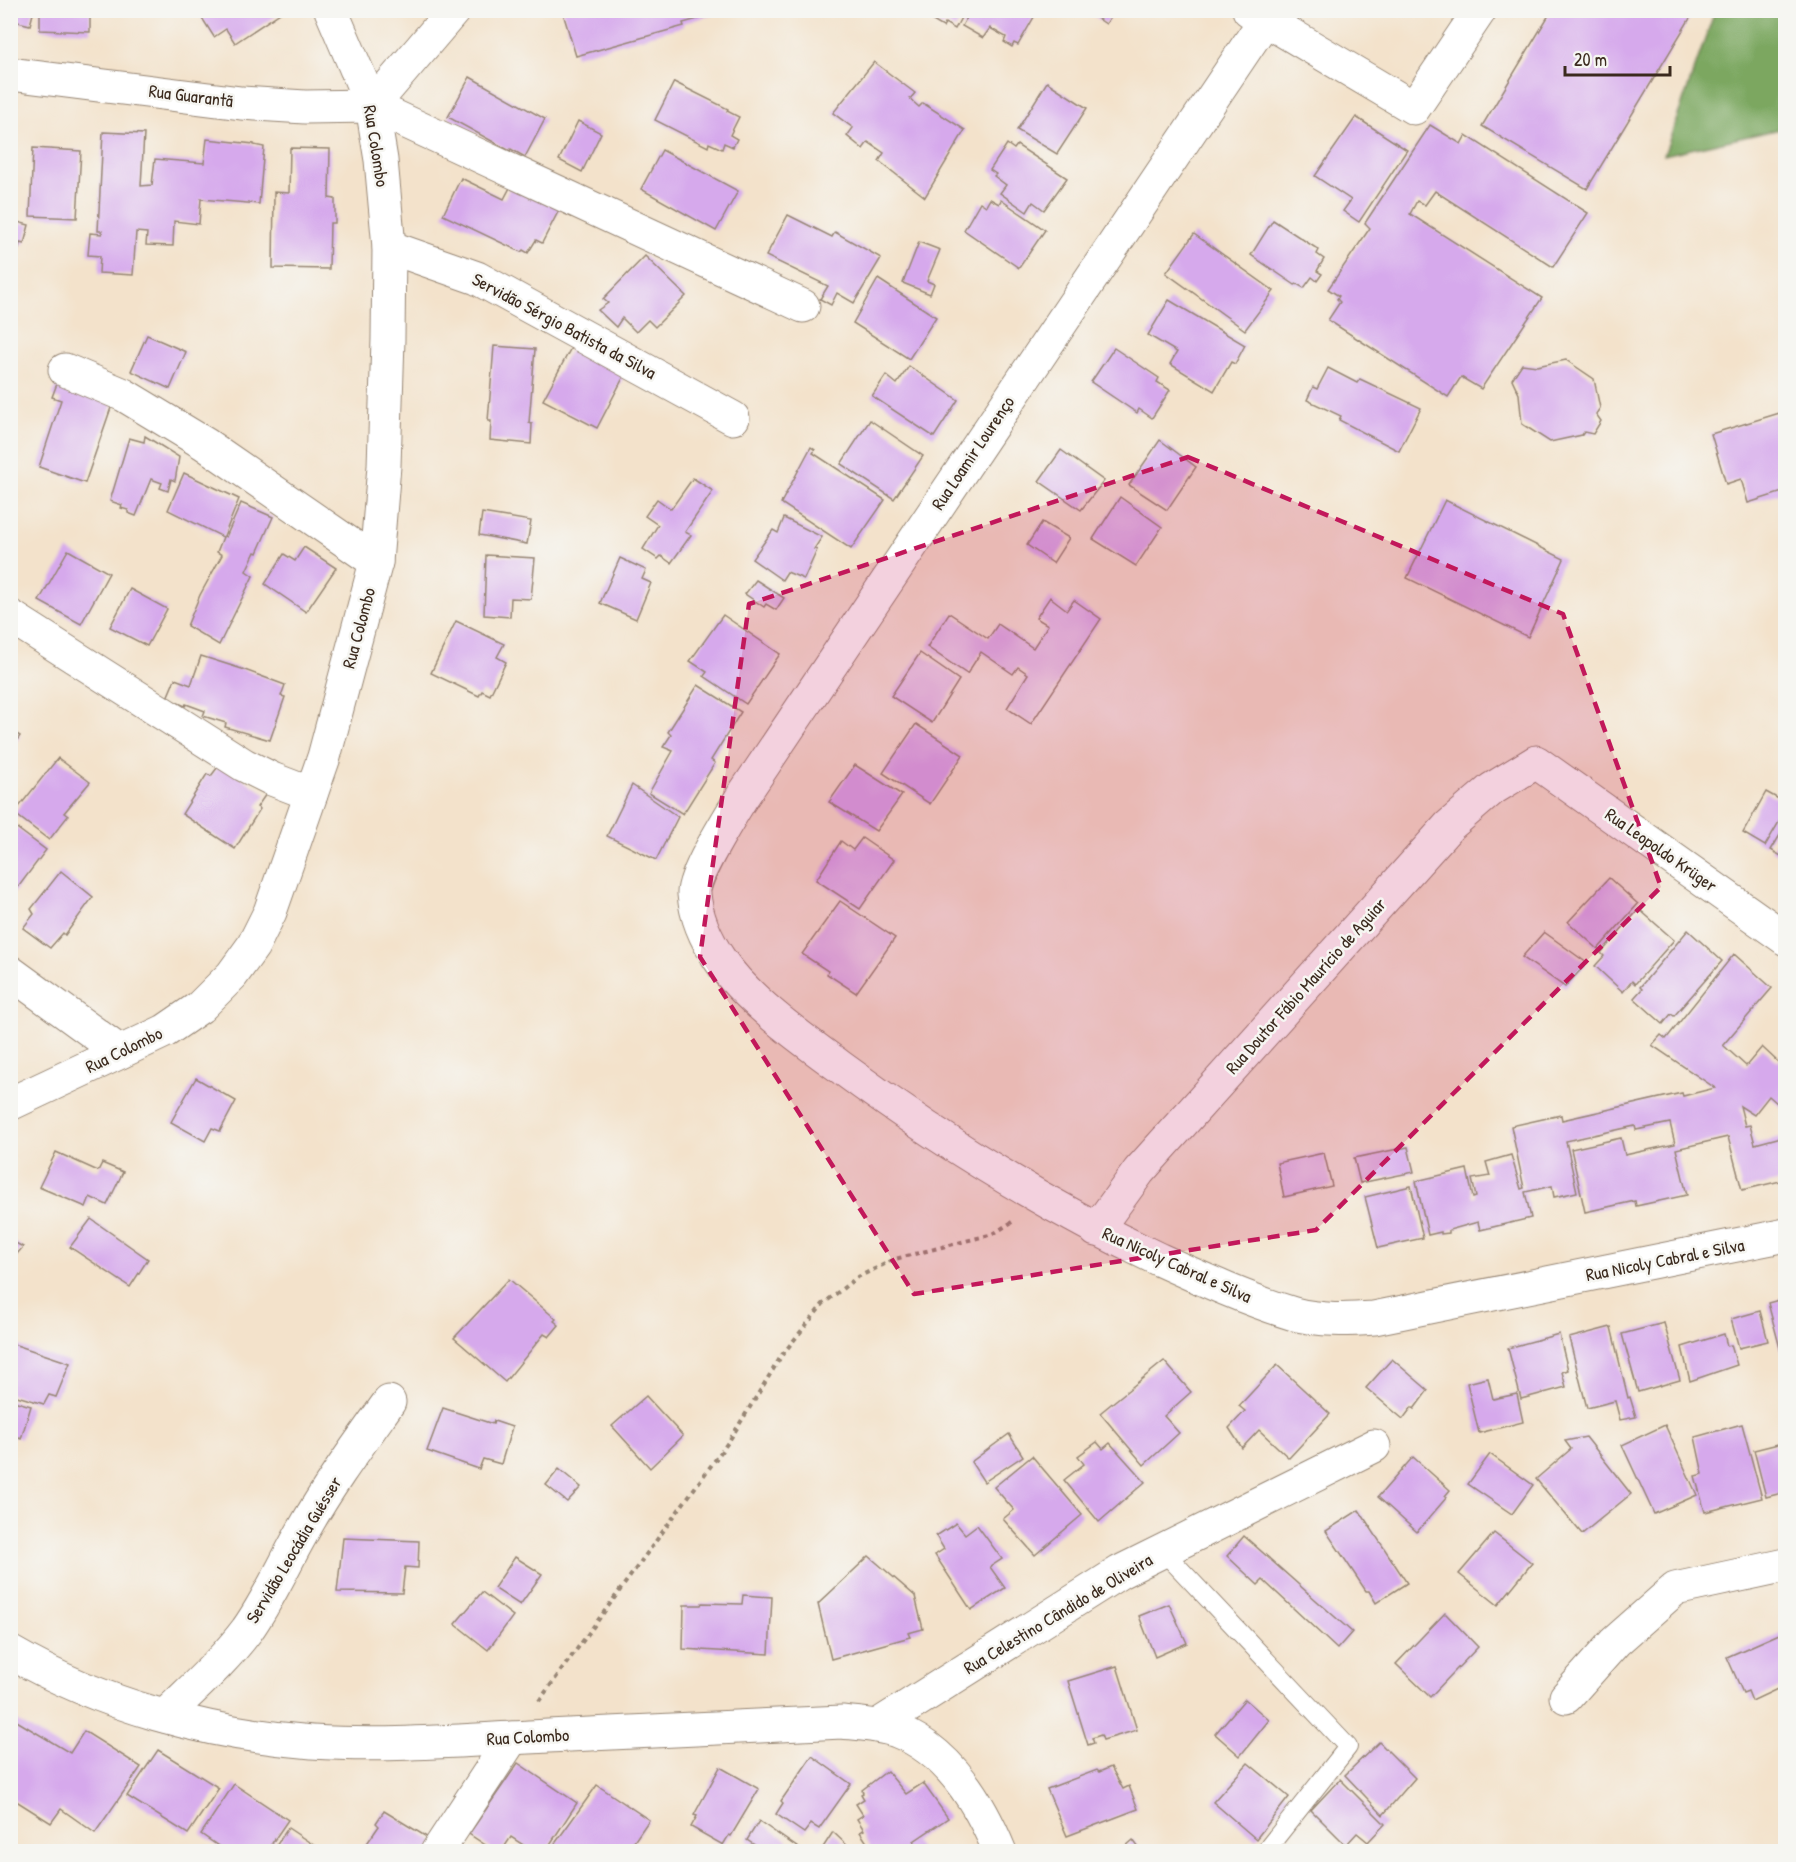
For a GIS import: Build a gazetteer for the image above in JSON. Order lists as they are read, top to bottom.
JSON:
{
  "streets": {
    "street": [
      "Rua Guarantã",
      "Rua Colombo",
      "Servidão Sérgio Batista da Silva",
      "Rua Loamir Lourenço",
      "Rua Leopoldo Krüger",
      "Rua Doutor Fábio Maurício de Aguiar",
      "Rua Nicoly Cabral e Silva",
      "Servidão Leocádia Guésser",
      "Rua Celestino Cândido de Oliveira"
    ]
  },
  "crossings": [
    ["Rua Guarantã", "Rua Colombo"],
    ["Rua Colombo", "Servidão Sérgio Batista da Silva"],
    ["Rua Colombo", "Servidão Leocádia Guésser"],
    ["Rua Colombo", "Rua Celestino Cândido de Oliveira"],
    ["Rua Loamir Lourenço", "Rua Nicoly Cabral e Silva"],
    ["Rua Leopoldo Krüger", "Rua Doutor Fábio Maurício de Aguiar"],
    ["Rua Doutor Fábio Maurício de Aguiar", "Rua Nicoly Cabral e Silva"]
  ],
  "scale_bar": "20 m"
}
